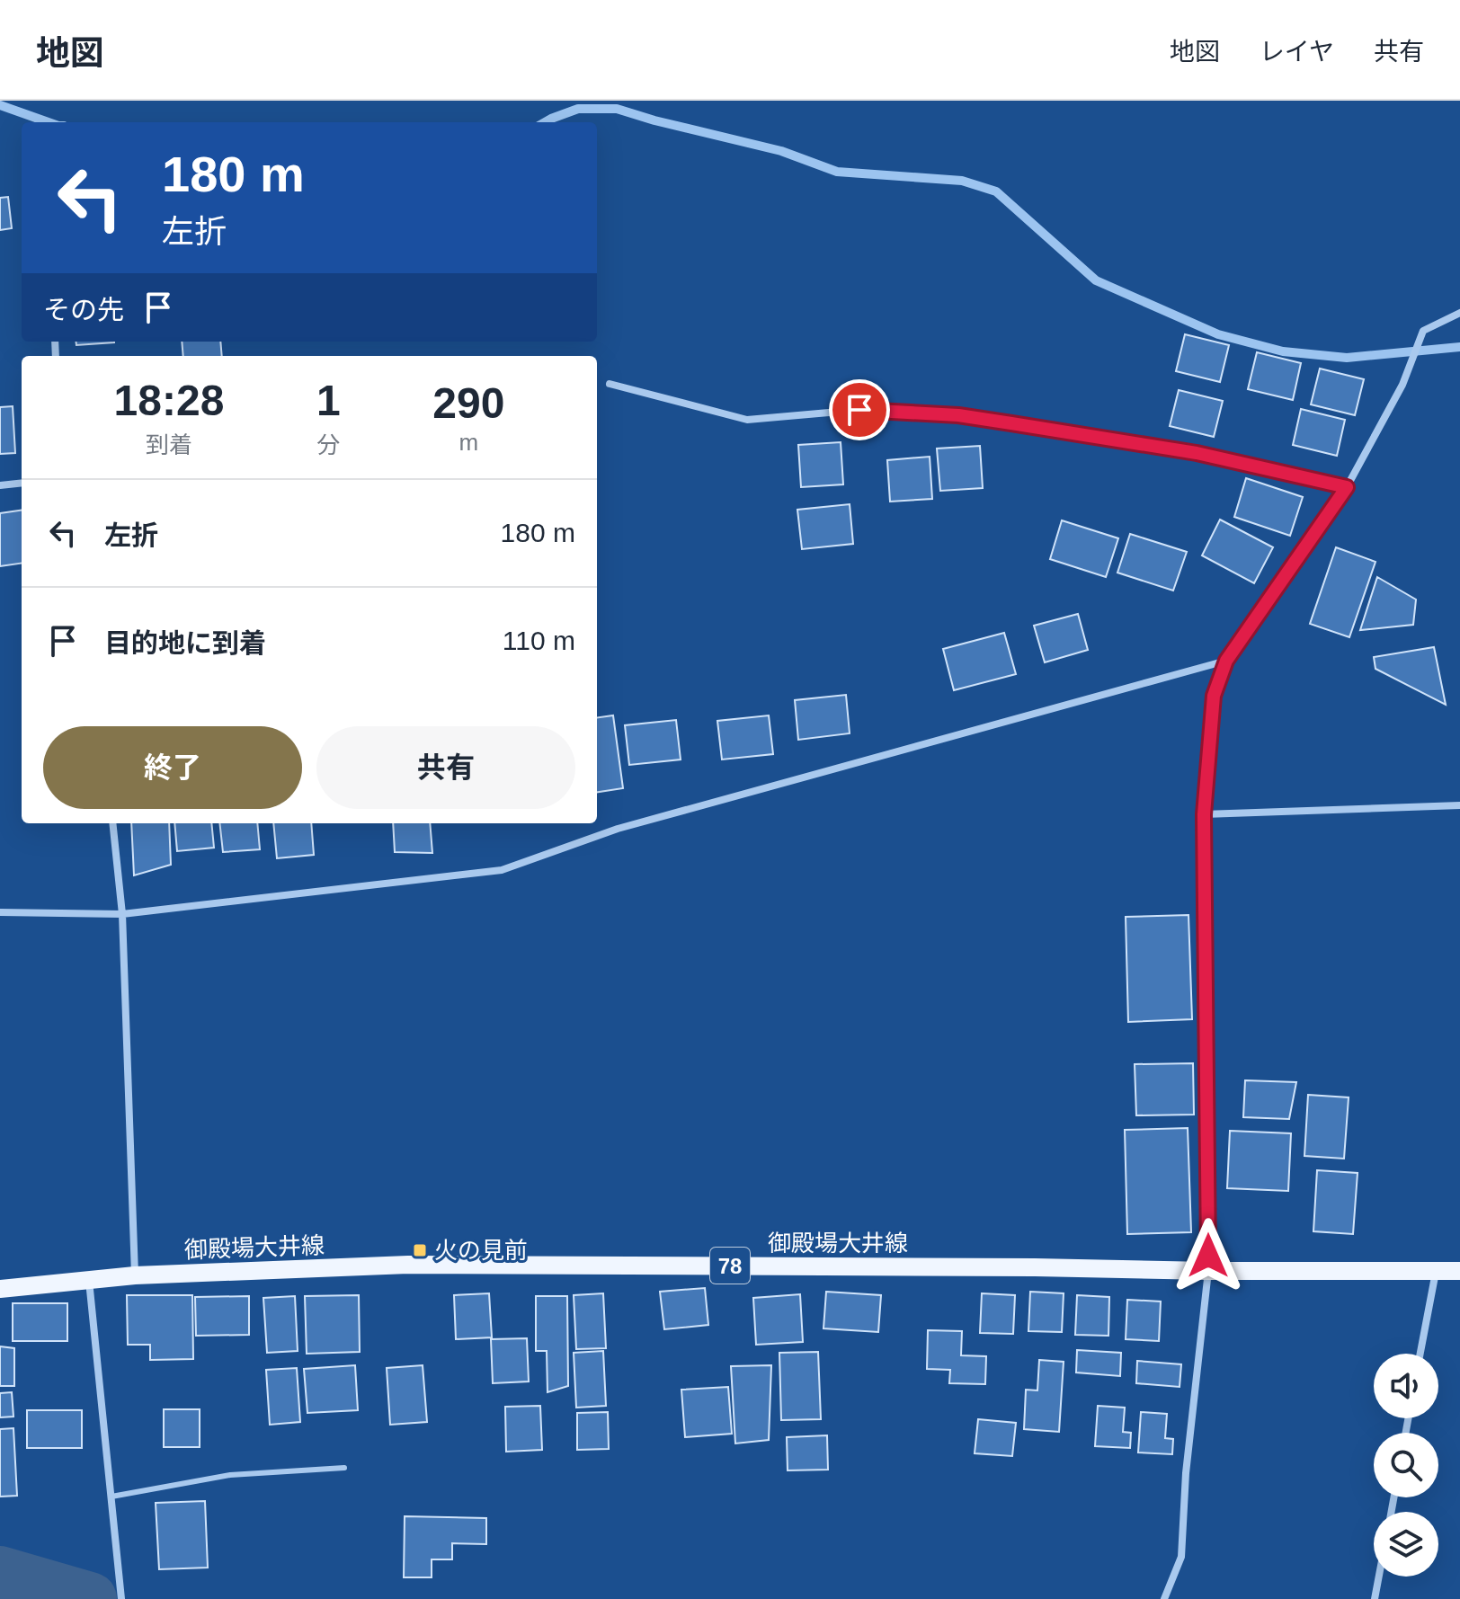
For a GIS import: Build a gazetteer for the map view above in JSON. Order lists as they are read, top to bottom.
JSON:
{
  "streets": {
    "main road": ["御殿場大井線", "78"]
  },
  "places": {
    "transit": ["火の見前"]
  },
  "page": {
    "header": "地図",
    "nav": ["地図", "レイヤ", "共有"],
    "turn": ["180 m", "左折"],
    "then": "その先",
    "eta": [
      "18:28",
      "到着",
      "1",
      "分",
      "290",
      "m"
    ],
    "list": [
      {
        "name": "左折",
        "value": "180 m"
      },
      {
        "name": "目的地に到着",
        "value": "110 m"
      }
    ],
    "buttons": ["終了", "共有"]
  }
}
